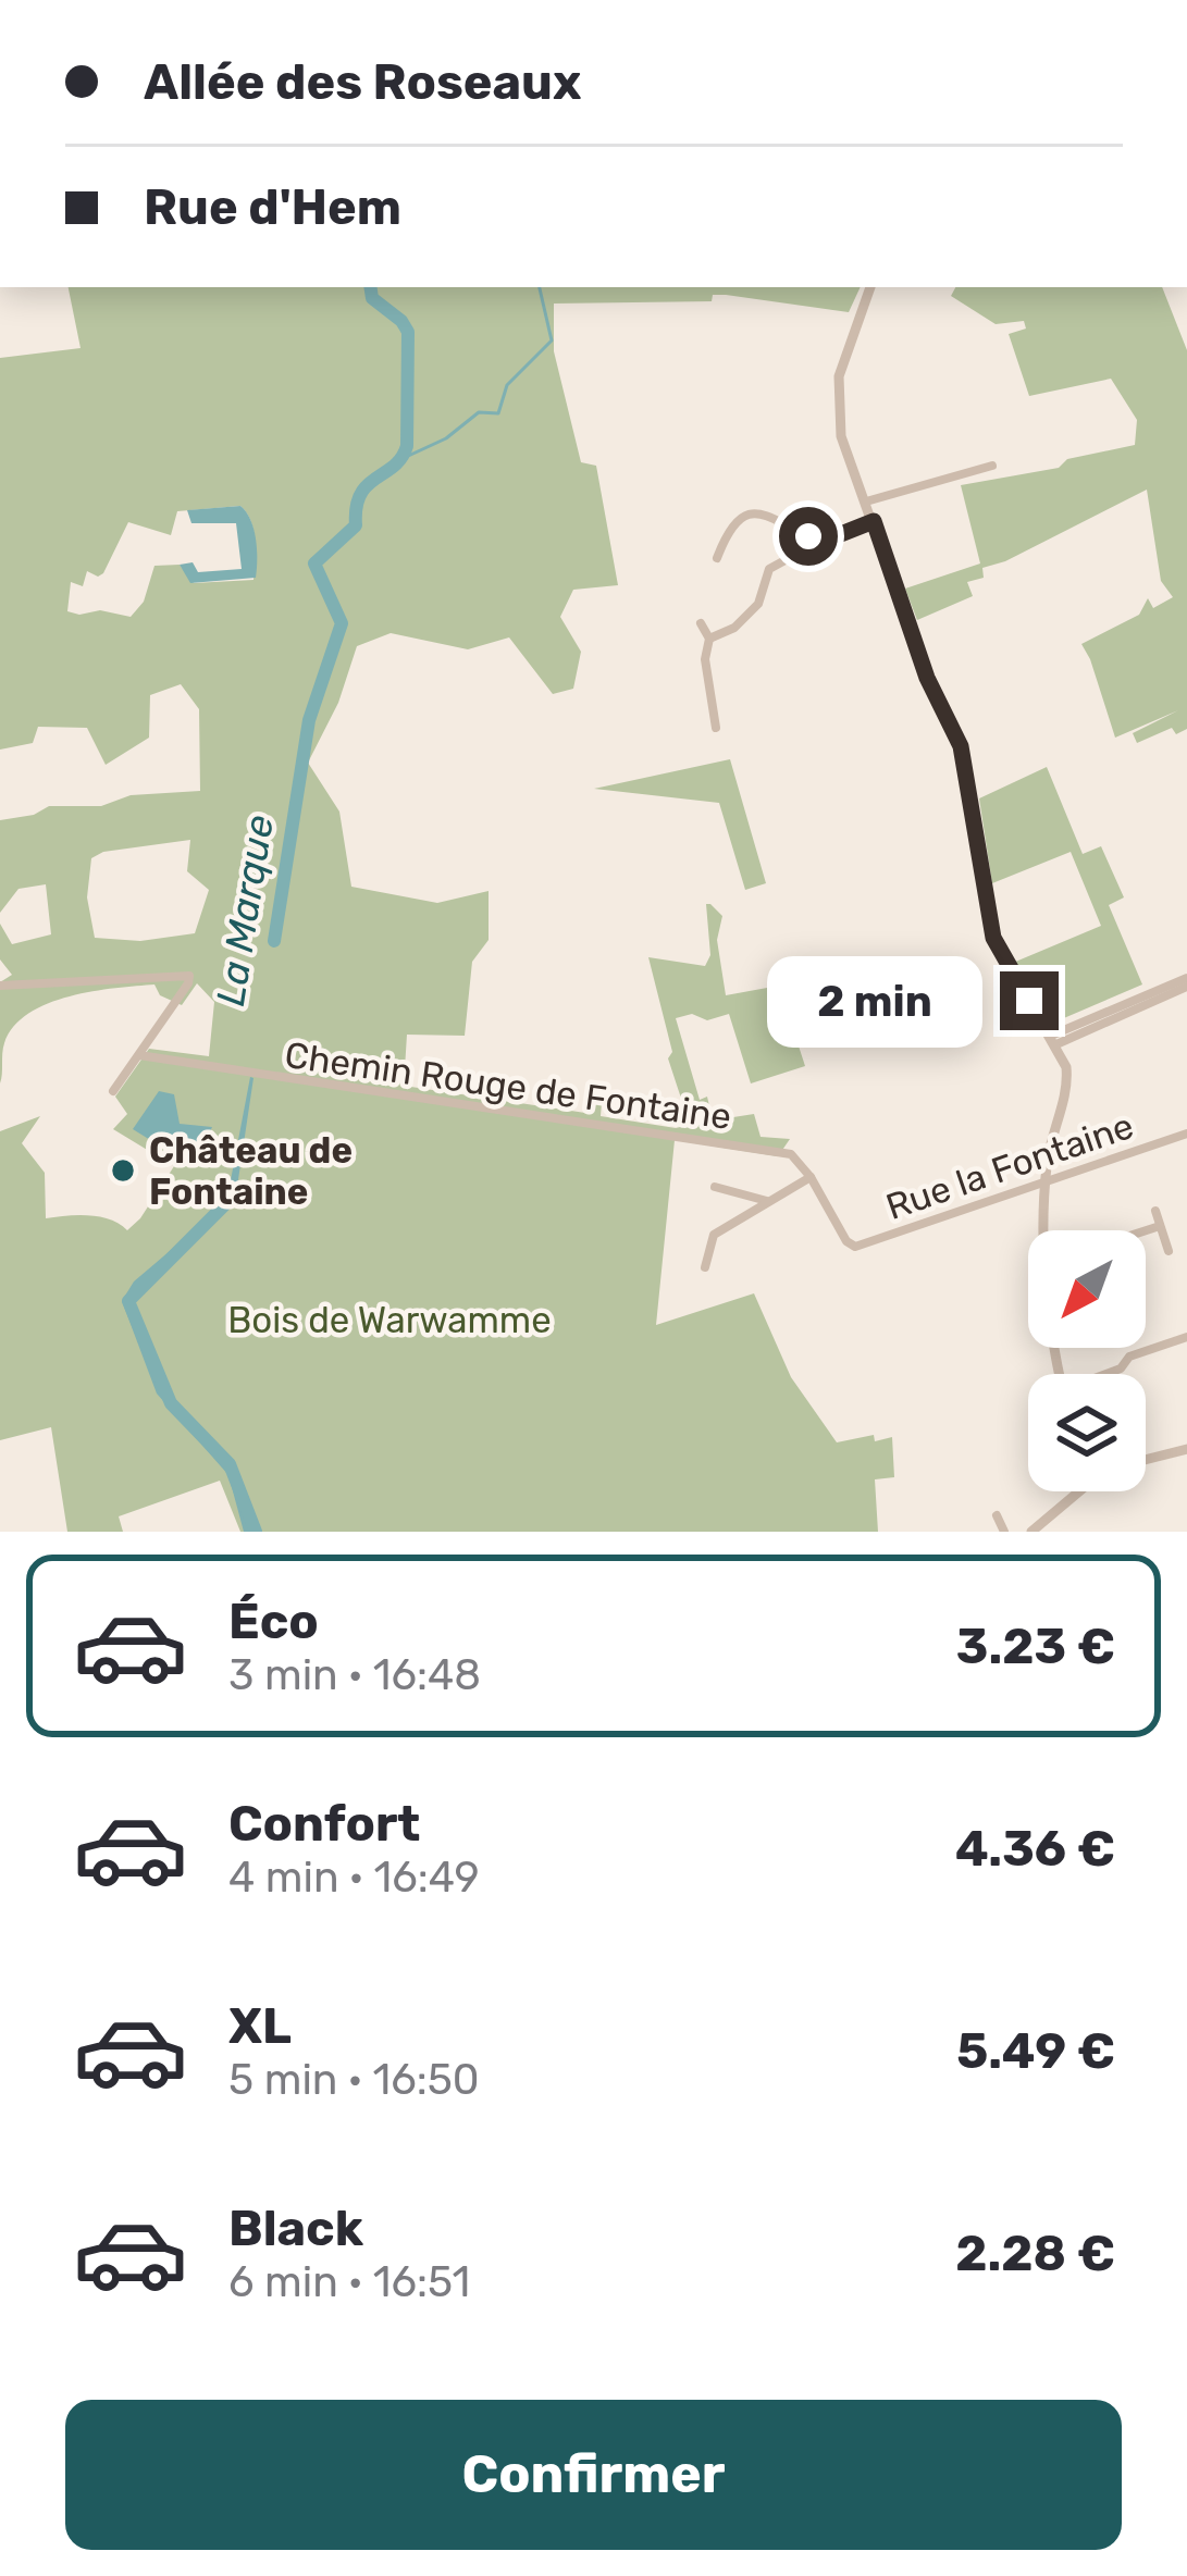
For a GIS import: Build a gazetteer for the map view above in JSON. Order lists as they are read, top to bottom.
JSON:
{
  "streets": {
    "street": ["Chemin Rouge de Fontaine", "Rue la Fontaine"]
  },
  "crossings": [
    ["Chemin Rouge de Fontaine", "Rue la Fontaine"]
  ],
  "water": ["La Marque"],
  "parks": ["Bois de Warwamme"],
  "places": ["Château de Fontaine"],
  "north": "bottom left",
  "page": {
    "banner": ["Allée des Roseaux", "Rue d'Hem"],
    "bubble": "2 min",
    "list": [
      {
        "name": "Éco",
        "note": "3 min · 16:48",
        "value": "3.23 €"
      },
      {
        "name": "Confort",
        "note": "4 min · 16:49",
        "value": "4.36 €"
      },
      {
        "name": "XL",
        "note": "5 min · 16:50",
        "value": "5.49 €"
      },
      {
        "name": "Black",
        "note": "6 min · 16:51",
        "value": "2.28 €"
      }
    ],
    "buttons": "Confirmer"
  }
}
